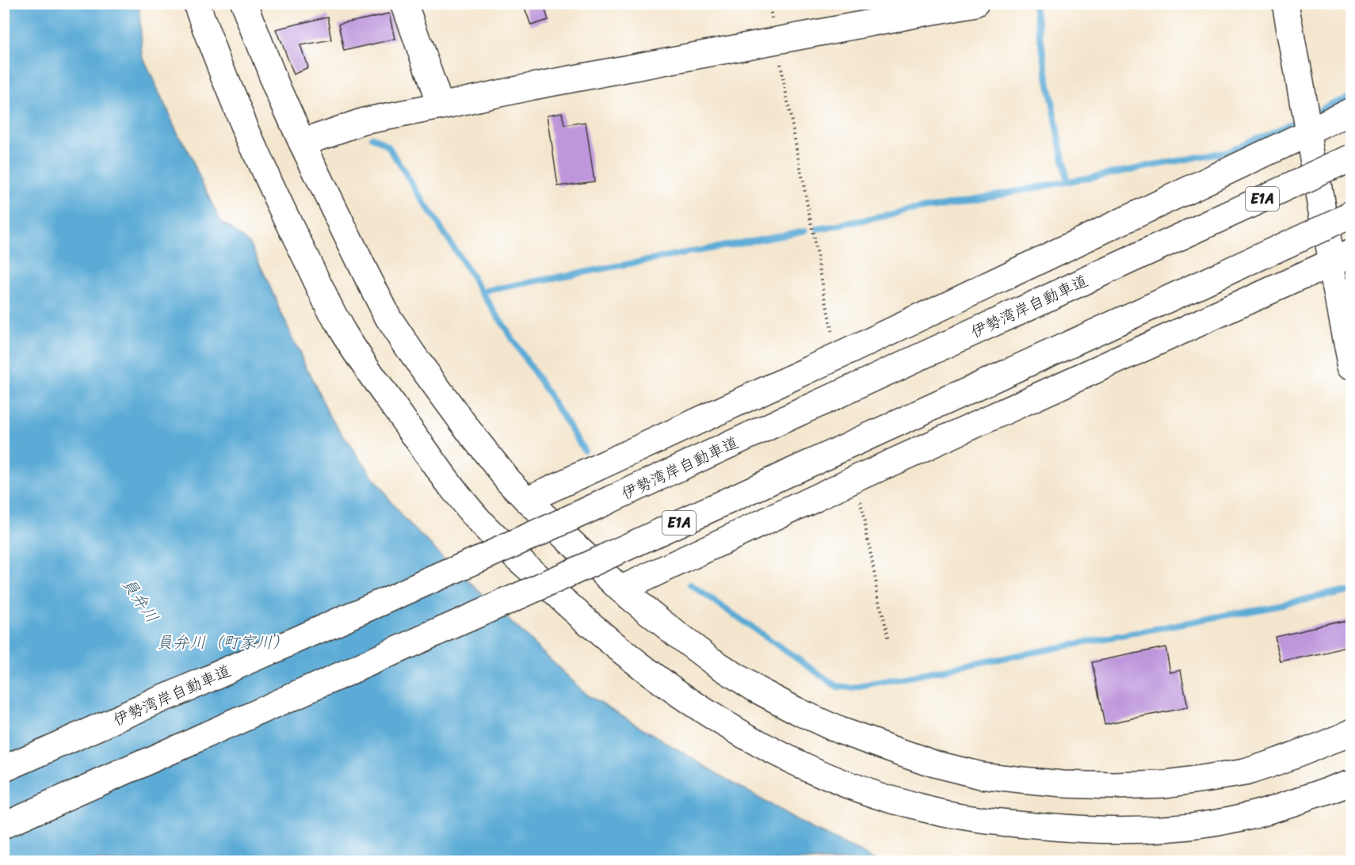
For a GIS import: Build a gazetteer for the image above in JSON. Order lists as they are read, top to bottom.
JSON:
{
  "streets": {
    "main road": ["E1A", "伊勢湾岸自動車道"]
  },
  "water": ["員弁川", "員弁川（町家川）"]
}
